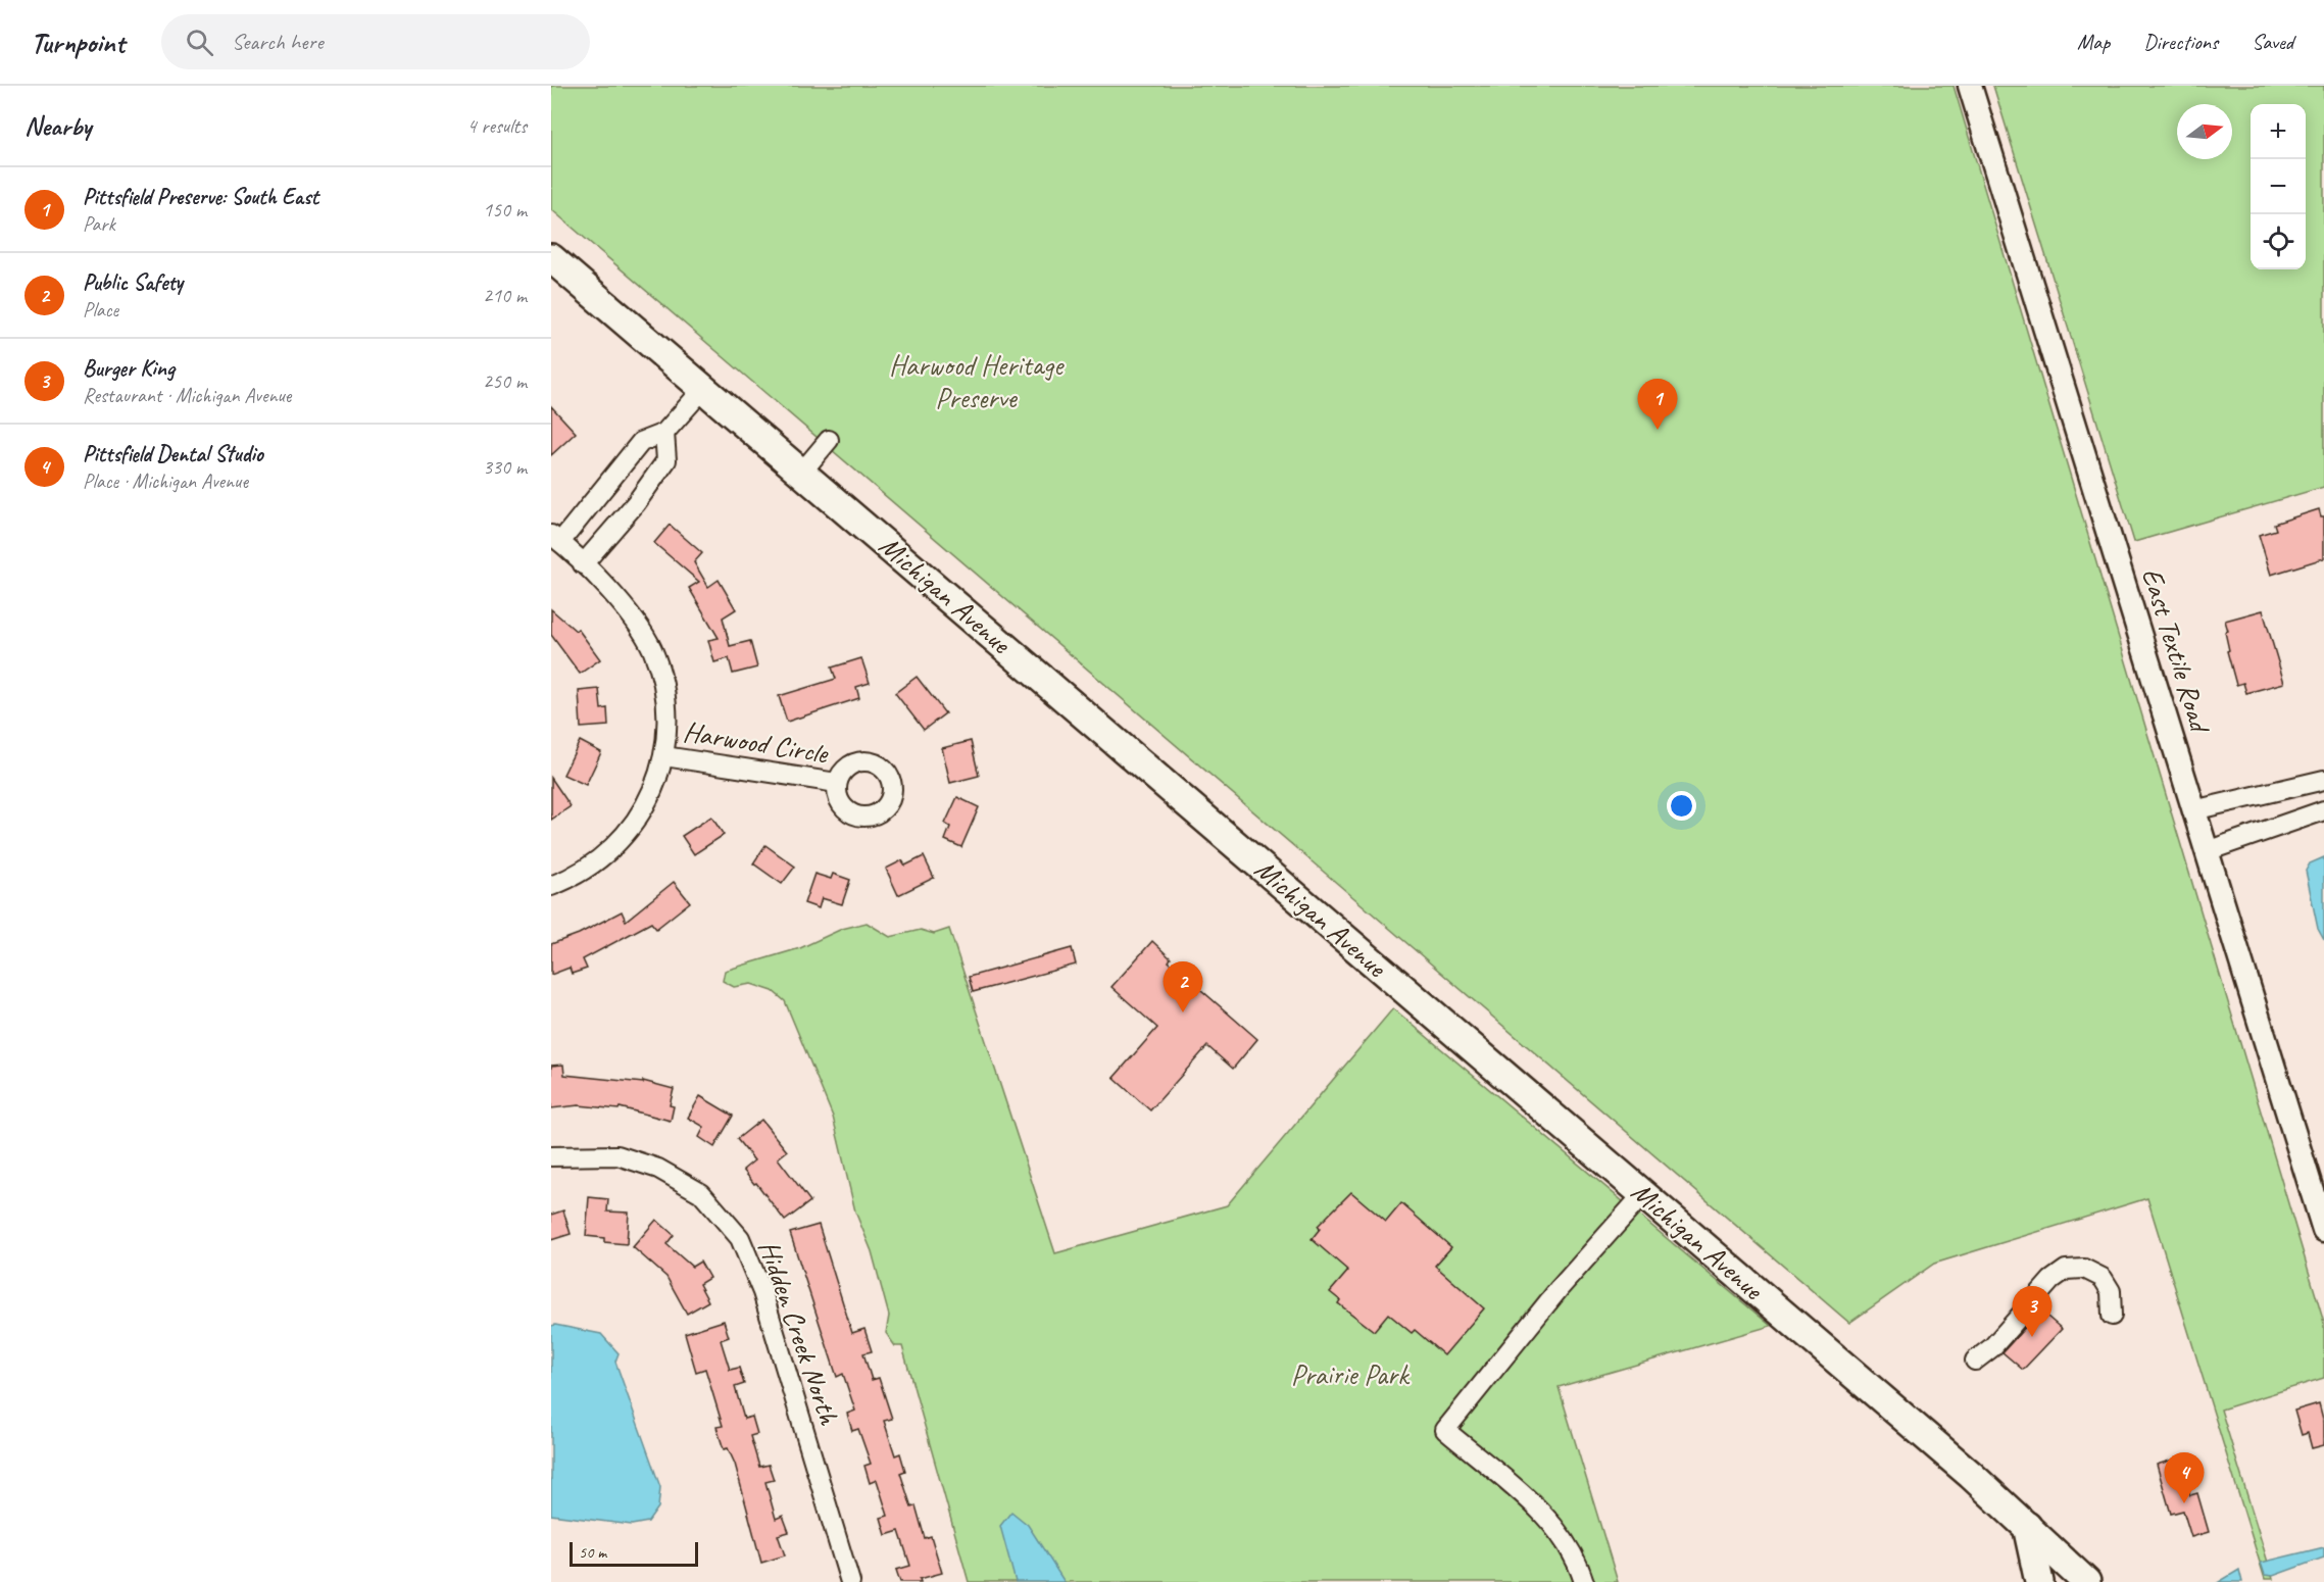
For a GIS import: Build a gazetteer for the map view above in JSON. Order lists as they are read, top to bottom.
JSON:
{
  "streets": {
    "highway": ["Michigan Avenue"],
    "main road": ["East Textile Road"],
    "street": ["Harwood Circle", "Hidden Creek North"]
  },
  "parks": ["Harwood Heritage Preserve", "Prairie Park"],
  "scale_bar": "50 m",
  "north": "right",
  "page": {
    "header": "Turnpoint",
    "search": "Search here",
    "nav": ["Map", "Directions", "Saved"],
    "heading": ["Nearby", "4 results"],
    "map_buttons": ["+", "−"],
    "list": [
      {
        "mark": "1",
        "name": "Pittsfield Preserve: South East",
        "note": "Park",
        "value": "150 m"
      },
      {
        "mark": "2",
        "name": "Public Safety",
        "note": "Place",
        "value": "210 m"
      },
      {
        "mark": "3",
        "name": "Burger King",
        "note": "Restaurant · Michigan Avenue",
        "value": "250 m"
      },
      {
        "mark": "4",
        "name": "Pittsfield Dental Studio",
        "note": "Place · Michigan Avenue",
        "value": "330 m"
      }
    ],
    "pins": [
      "1",
      "2",
      "3",
      "4"
    ],
    "scale": "50 m"
  }
}
